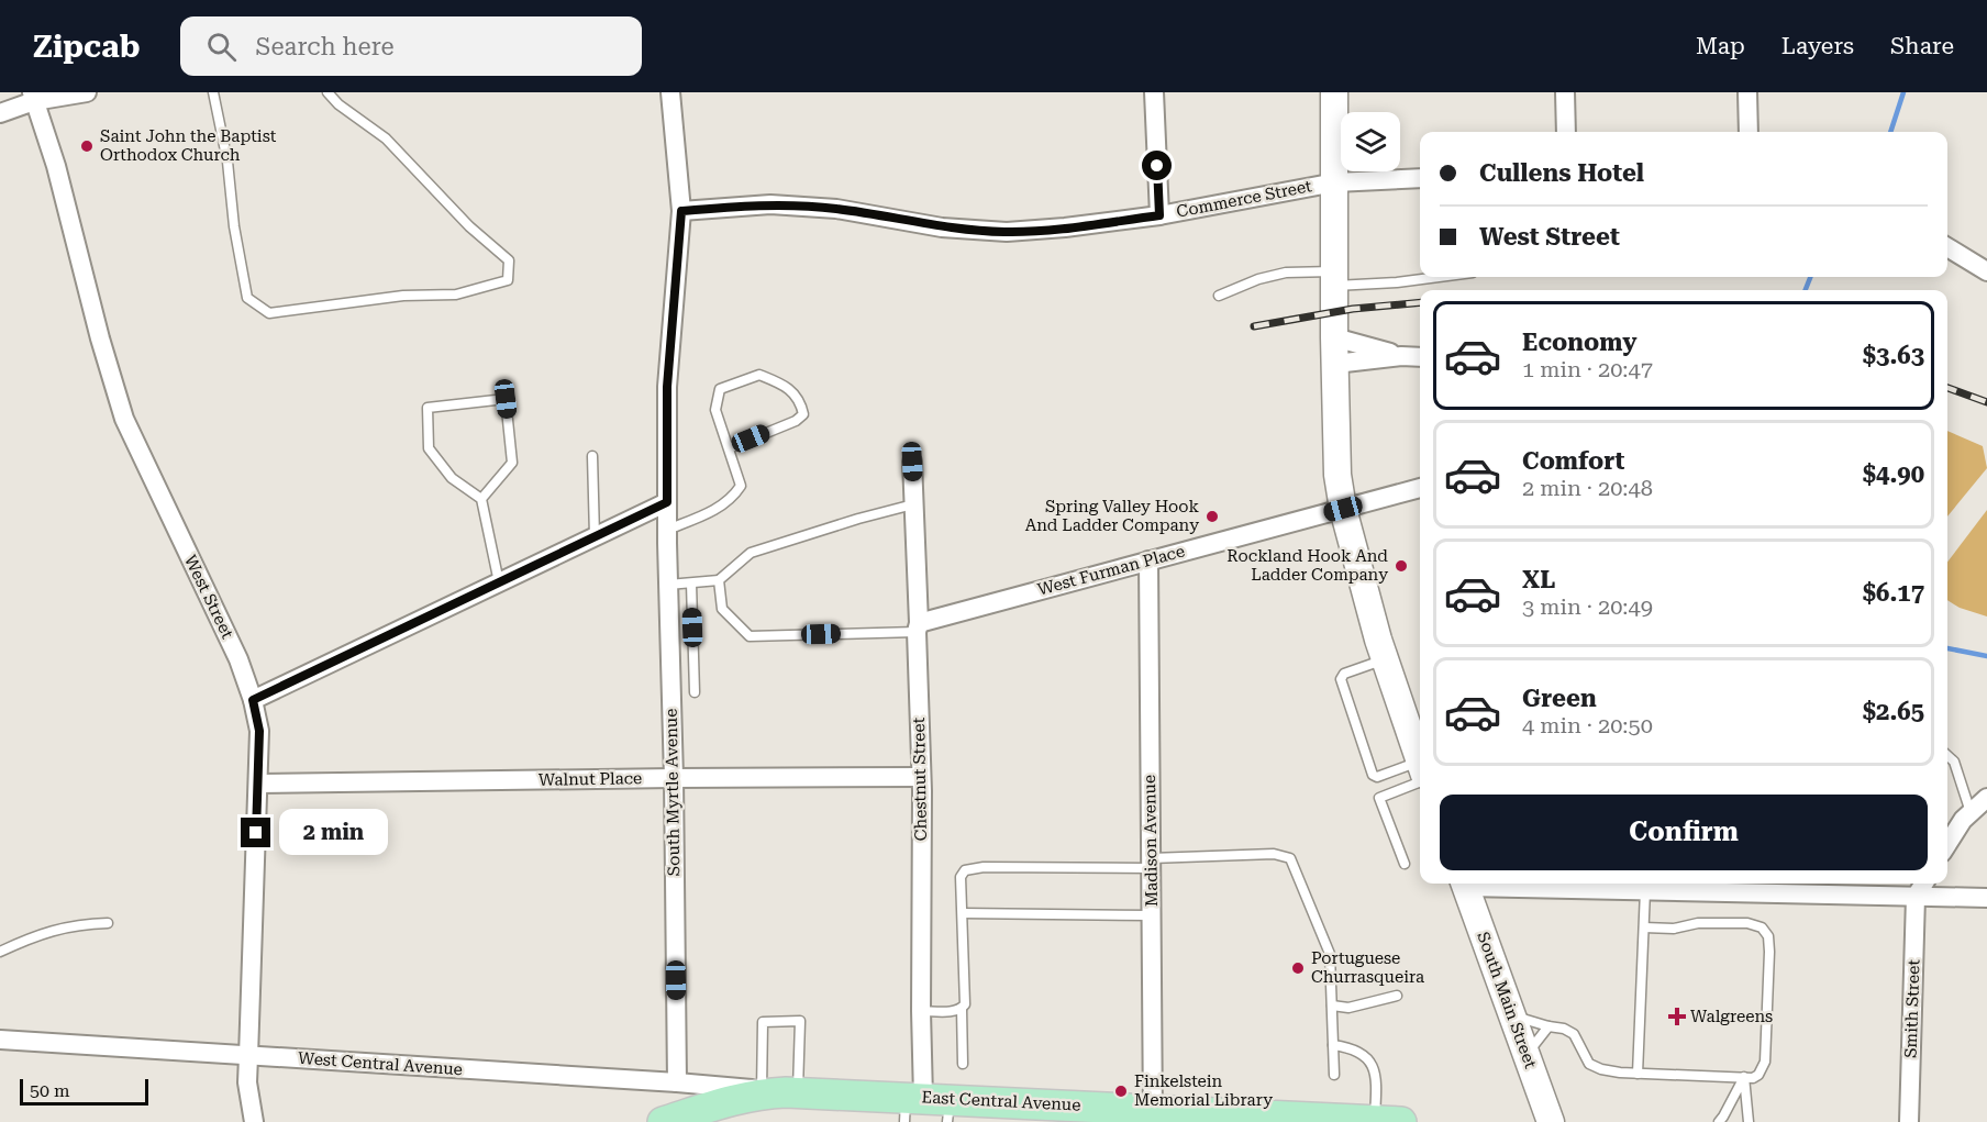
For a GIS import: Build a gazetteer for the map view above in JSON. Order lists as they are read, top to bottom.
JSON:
{
  "streets": {
    "main road": ["South Main Street", "East Central Avenue"],
    "street": [
      "Commerce Street",
      "West Furman Place",
      "West Street",
      "Walnut Place",
      "Chestnut Street",
      "South Myrtle Avenue",
      "Madison Avenue",
      "Smith Street",
      "West Central Avenue"
    ]
  },
  "crossings": [
    ["Commerce Street", "South Myrtle Avenue"],
    ["West Furman Place", "Chestnut Street"],
    ["West Furman Place", "Madison Avenue"],
    ["West Street", "Walnut Place"],
    ["West Street", "West Central Avenue"],
    ["Walnut Place", "Chestnut Street"],
    ["Walnut Place", "South Myrtle Avenue"],
    ["Chestnut Street", "East Central Avenue"],
    ["South Myrtle Avenue", "West Central Avenue"],
    ["Madison Avenue", "East Central Avenue"],
    ["West Central Avenue", "East Central Avenue"]
  ],
  "places": {
    "other": [
      "Saint John the Baptist Orthodox Church",
      "Spring Valley Hook And Ladder Company",
      "Rockland Hook And Ladder Company",
      "Portuguese Churrasqueira",
      "Finkelstein Memorial Library"
    ],
    "health": ["Walgreens"]
  },
  "scale_bar": "50 m",
  "page": {
    "header": "Zipcab",
    "search": "Search here",
    "nav": ["Map", "Layers", "Share"],
    "banner": ["Cullens Hotel", "West Street"],
    "list": [
      {
        "name": "Economy",
        "note": "1 min · 20:47",
        "value": "$3.63"
      },
      {
        "name": "Comfort",
        "note": "2 min · 20:48",
        "value": "$4.90"
      },
      {
        "name": "XL",
        "note": "3 min · 20:49",
        "value": "$6.17"
      },
      {
        "name": "Green",
        "note": "4 min · 20:50",
        "value": "$2.65"
      }
    ],
    "buttons": "Confirm",
    "bubble": "2 min",
    "scale": "50 m"
  }
}
